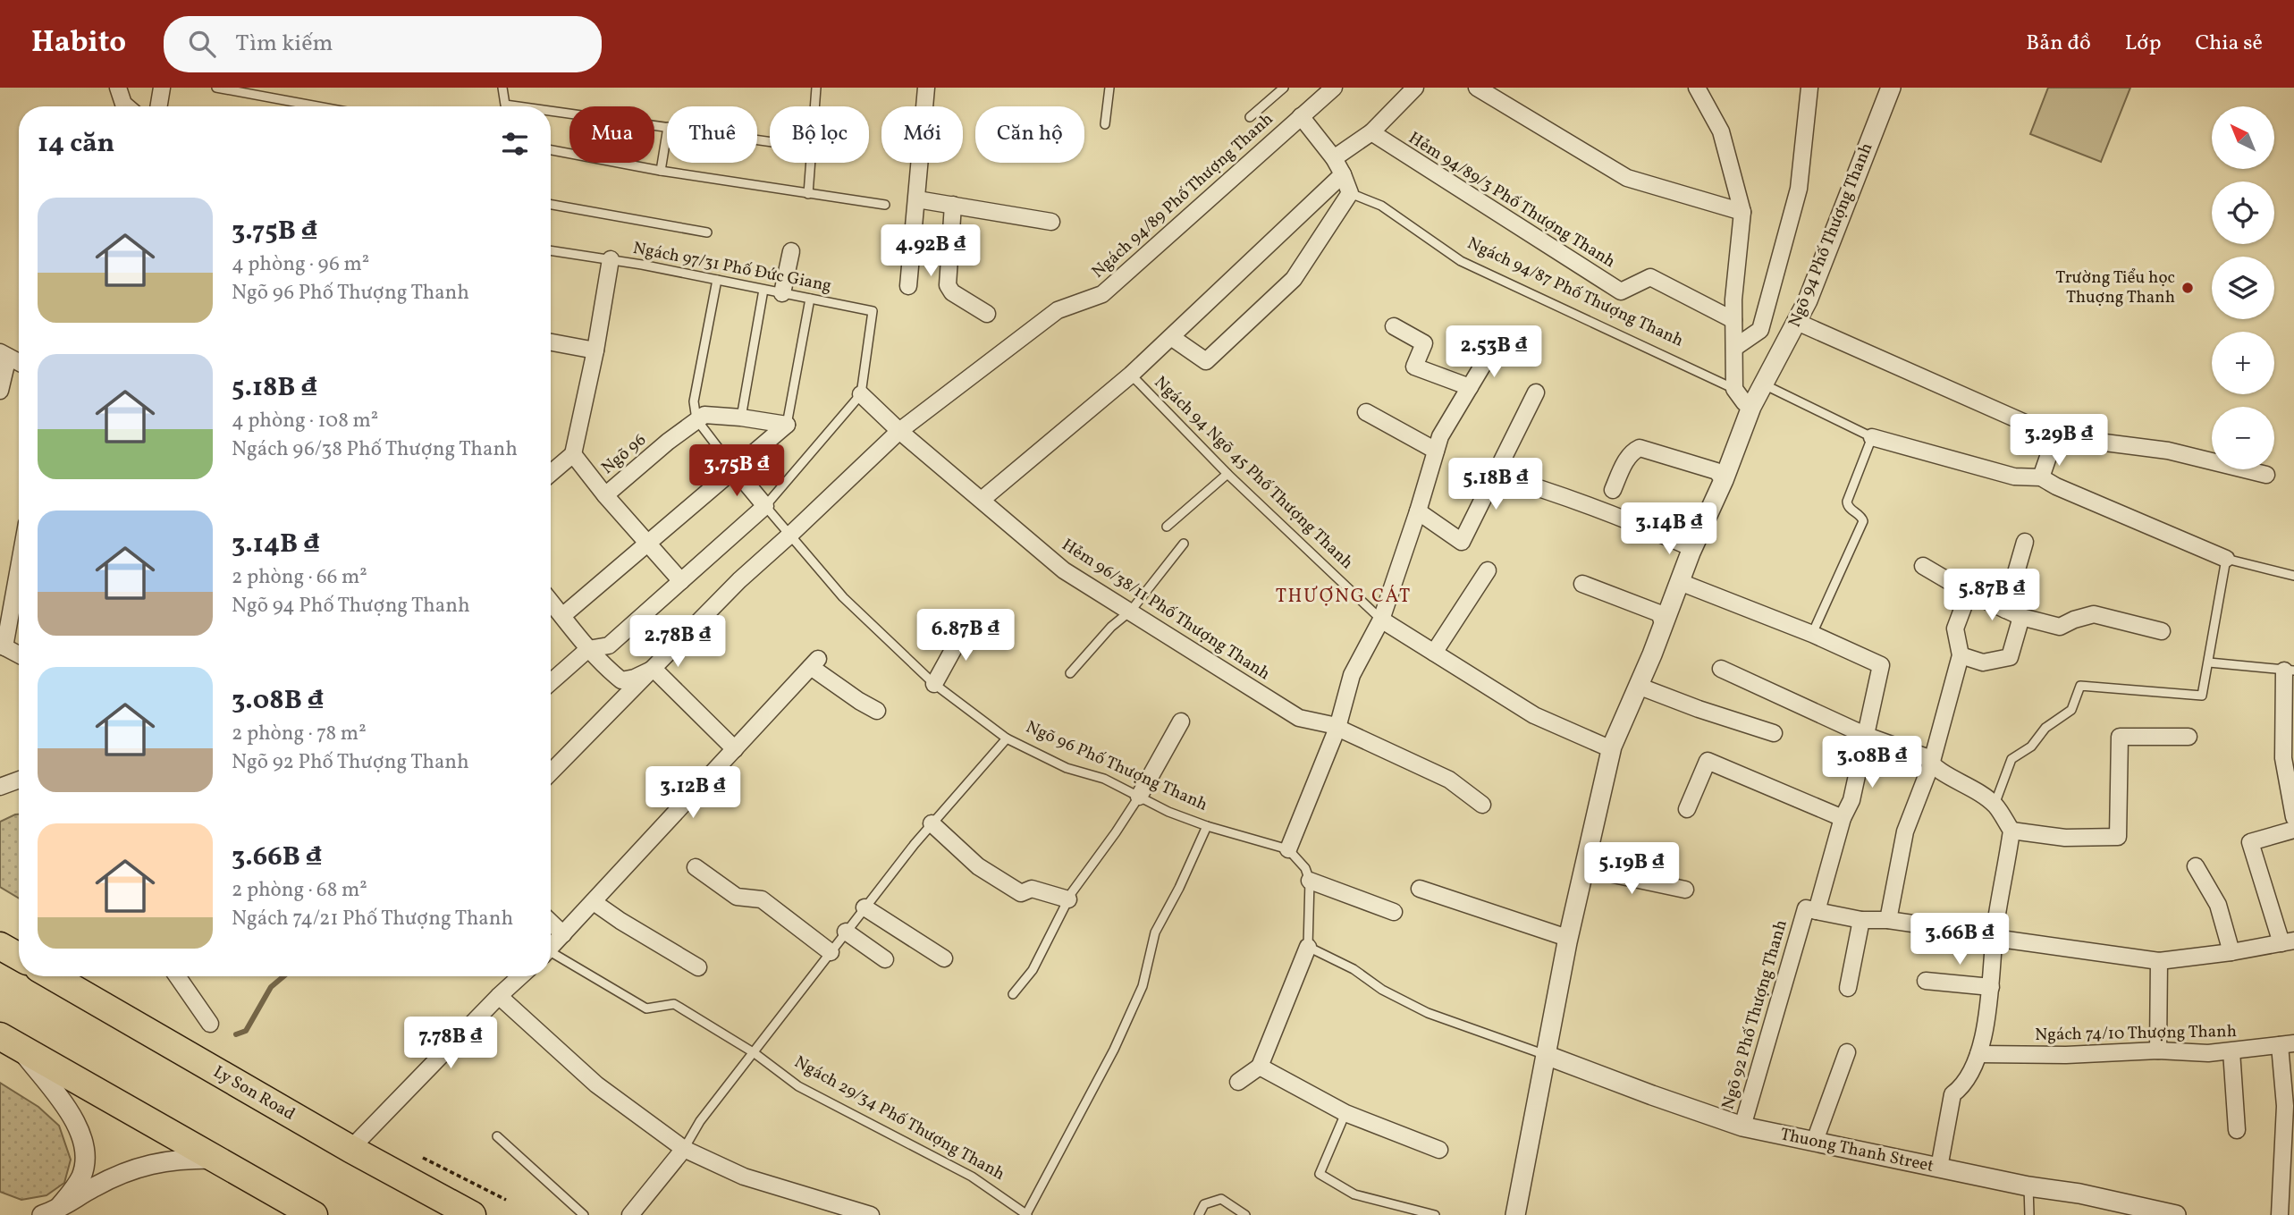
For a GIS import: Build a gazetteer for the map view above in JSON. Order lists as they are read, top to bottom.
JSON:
{
  "streets": {
    "highway": ["Ly Son Road"],
    "street": [
      "Ngách 94/89 Phố Thượng Thanh",
      "Hẻm 94/89/3 Phố Thượng Thanh",
      "Ngõ 94 Phố Thượng Thanh",
      "Ngách 94/87 Phố Thượng Thanh",
      "Ngõ 96",
      "Hẻm 96/38/11 Phố Thượng Thanh",
      "Ngõ 96 Phố Thượng Thanh",
      "Ngõ 92 Phố Thượng Thanh",
      "Ngách 74/10 Thượng Thanh",
      "Thuong Thanh Street"
    ],
    "lane": ["Ngách 97/31 Phố Đức Giang", "Ngách 94 Ngõ 45 Phố Thượng Thanh", "Ngách 29/34 Phố Thượng Thanh"]
  },
  "crossings": [
    ["Ngách 94/89 Phố Thượng Thanh", "Hẻm 96/38/11 Phố Thượng Thanh"],
    ["Ngách 94/89 Phố Thượng Thanh", "Ngõ 96 Phố Thượng Thanh"],
    ["Ngõ 94 Phố Thượng Thanh", "Ngách 94/87 Phố Thượng Thanh"],
    ["Ngõ 94 Phố Thượng Thanh", "Ngõ 92 Phố Thượng Thanh"],
    ["Ngõ 94 Phố Thượng Thanh", "Thuong Thanh Street"],
    ["Ngách 97/31 Phố Đức Giang", "Hẻm 96/38/11 Phố Thượng Thanh"],
    ["Ngõ 96", "Ngõ 96 Phố Thượng Thanh"],
    ["Ngõ 92 Phố Thượng Thanh", "Thuong Thanh Street"]
  ],
  "districts": ["THƯỢNG CÁT"],
  "places": ["Trường Tiểu học Thuợng Thanh"],
  "north": "top left",
  "page": {
    "header": "Habito",
    "search": "Tìm kiếm",
    "nav": ["Bản đồ", "Lớp", "Chia sẻ"],
    "map_buttons": ["+", "−"],
    "chip": [
      "Mua",
      "Thuê",
      "Bộ lọc",
      "Mới",
      "Căn hộ"
    ],
    "heading": "14 căn",
    "list": [
      {
        "name": "3.75B ₫",
        "note": "4 phòng · 96 m² · Ngõ 96 Phố Thượng Thanh"
      },
      {
        "name": "5.18B ₫",
        "note": "4 phòng · 108 m² · Ngách 96/38 Phố Thượng Thanh"
      },
      {
        "name": "3.14B ₫",
        "note": "2 phòng · 66 m² · Ngõ 94 Phố Thượng Thanh"
      },
      {
        "name": "3.08B ₫",
        "note": "2 phòng · 78 m² · Ngõ 92 Phố Thượng Thanh"
      },
      {
        "name": "3.66B ₫",
        "note": "2 phòng · 68 m² · Ngách 74/21 Phố Thượng Thanh"
      }
    ],
    "price": [
      "4.92B ₫",
      "2.53B ₫",
      "3.29B ₫",
      "3.75B ₫",
      "5.18B ₫",
      "3.14B ₫",
      "5.87B ₫",
      "6.87B ₫",
      "2.78B ₫",
      "3.08B ₫",
      "3.12B ₫",
      "5.19B ₫",
      "3.66B ₫",
      "7.78B ₫"
    ]
  }
}
